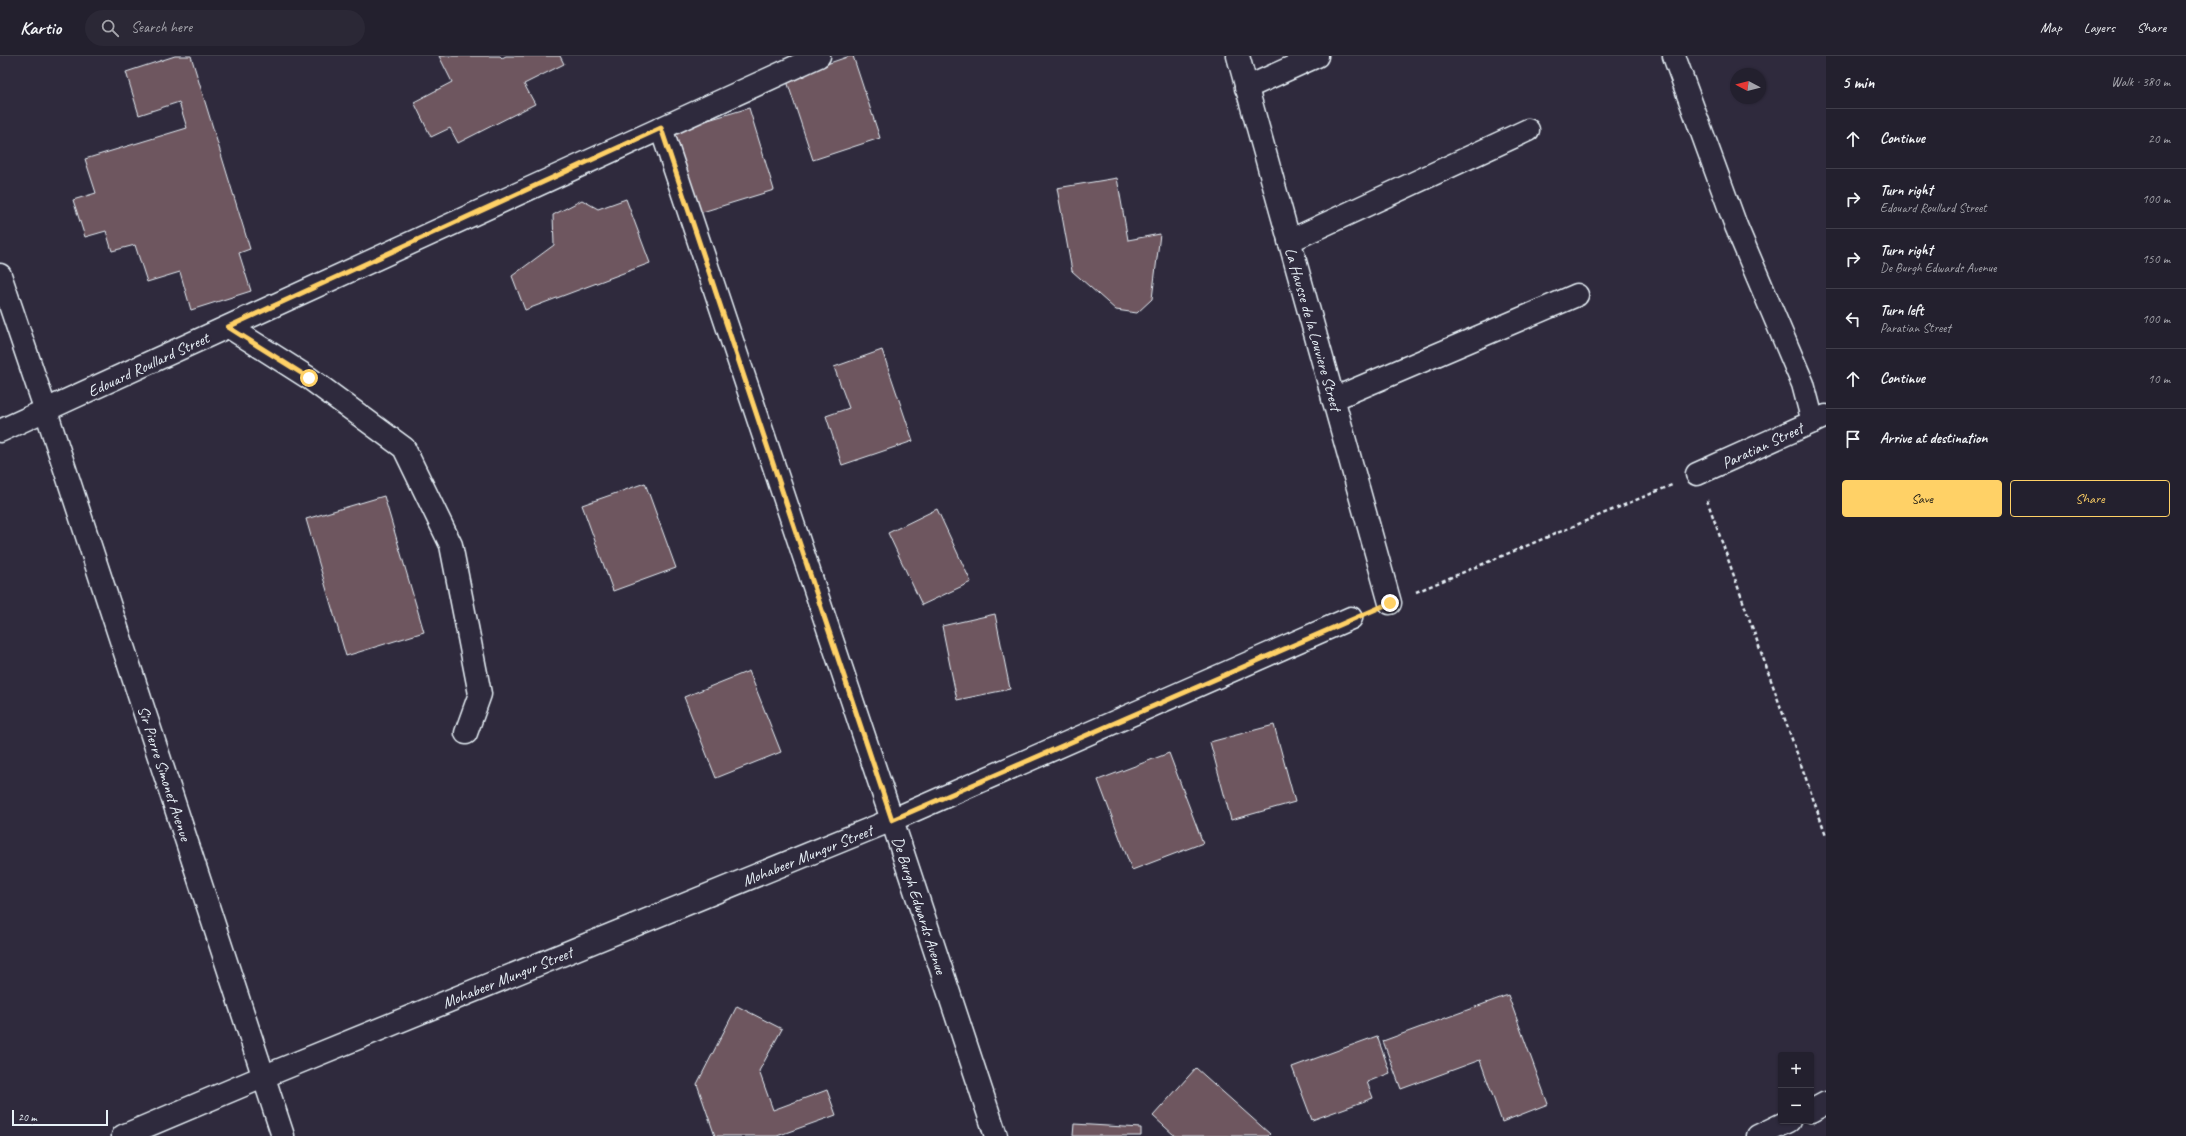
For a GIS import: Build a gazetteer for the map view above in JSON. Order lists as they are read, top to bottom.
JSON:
{
  "streets": {
    "street": [
      "La Hausse de la Louviere Street",
      "Edouard Roullard Street",
      "Paratian Street",
      "Sir Pierre Simonet Avenue",
      "Mohabeer Mungur Street",
      "De Burgh Edwards Avenue"
    ]
  },
  "crossings": [
    ["Edouard Roullard Street", "Sir Pierre Simonet Avenue"],
    ["Edouard Roullard Street", "De Burgh Edwards Avenue"],
    ["Sir Pierre Simonet Avenue", "Mohabeer Mungur Street"],
    ["Mohabeer Mungur Street", "De Burgh Edwards Avenue"]
  ],
  "scale_bar": "20 m",
  "north": "left",
  "page": {
    "header": "Kartio",
    "search": "Search here",
    "nav": ["Map", "Layers", "Share"],
    "heading": ["5 min", "Walk · 380 m"],
    "list": [
      ["Continue", "20 m"],
      ["Turn right", "Edouard Roullard Street", "100 m"],
      ["Turn right", "De Burgh Edwards Avenue", "150 m"],
      ["Turn left", "Paratian Street", "100 m"],
      ["Continue", "10 m"],
      "Arrive at destination"
    ],
    "buttons": ["Save", "Share"],
    "map_buttons": ["+", "−"],
    "scale": "20 m"
  }
}
